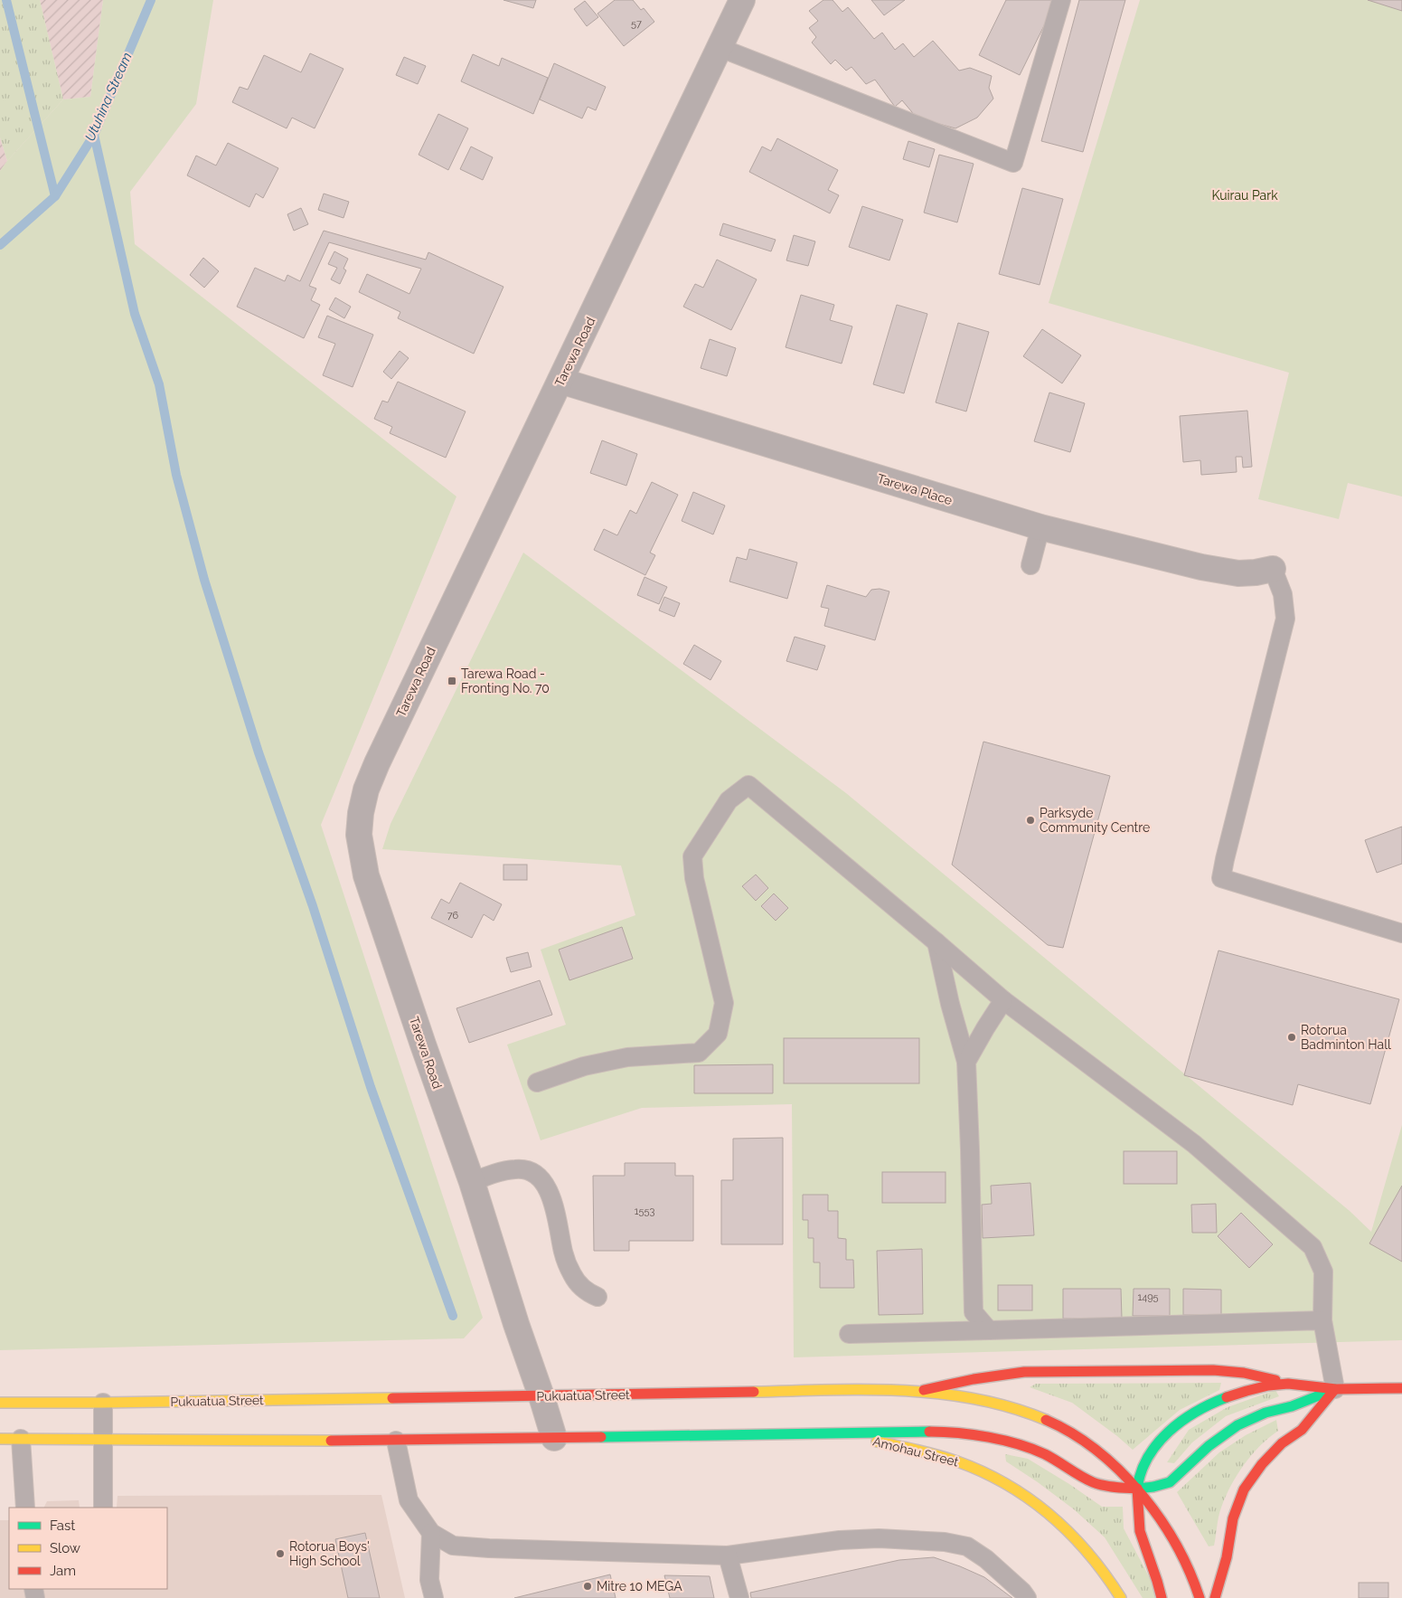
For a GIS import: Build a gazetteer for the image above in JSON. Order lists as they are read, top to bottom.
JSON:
{
  "streets": {
    "main road": ["Pukuatua Street", "Amohau Street"],
    "street": ["Tarewa Road", "Tarewa Place"]
  },
  "crossings": [
    ["Tarewa Road", "Tarewa Place"],
    ["Tarewa Road", "Pukuatua Street"]
  ],
  "water": ["Utuhina Stream"],
  "parks": ["Kuirau Park"],
  "places": {
    "transit": ["Tarewa Road - Fronting No. 70"],
    "other": [
      "Parksyde Community Centre",
      "Rotorua Badminton Hall",
      "Rotorua Boys' High School",
      "Mitre 10 MEGA"
    ]
  },
  "house_numbers": [
    "57",
    "76",
    "1553",
    "1495"
  ],
  "legend": ["Fast", "Slow", "Jam"]
}
